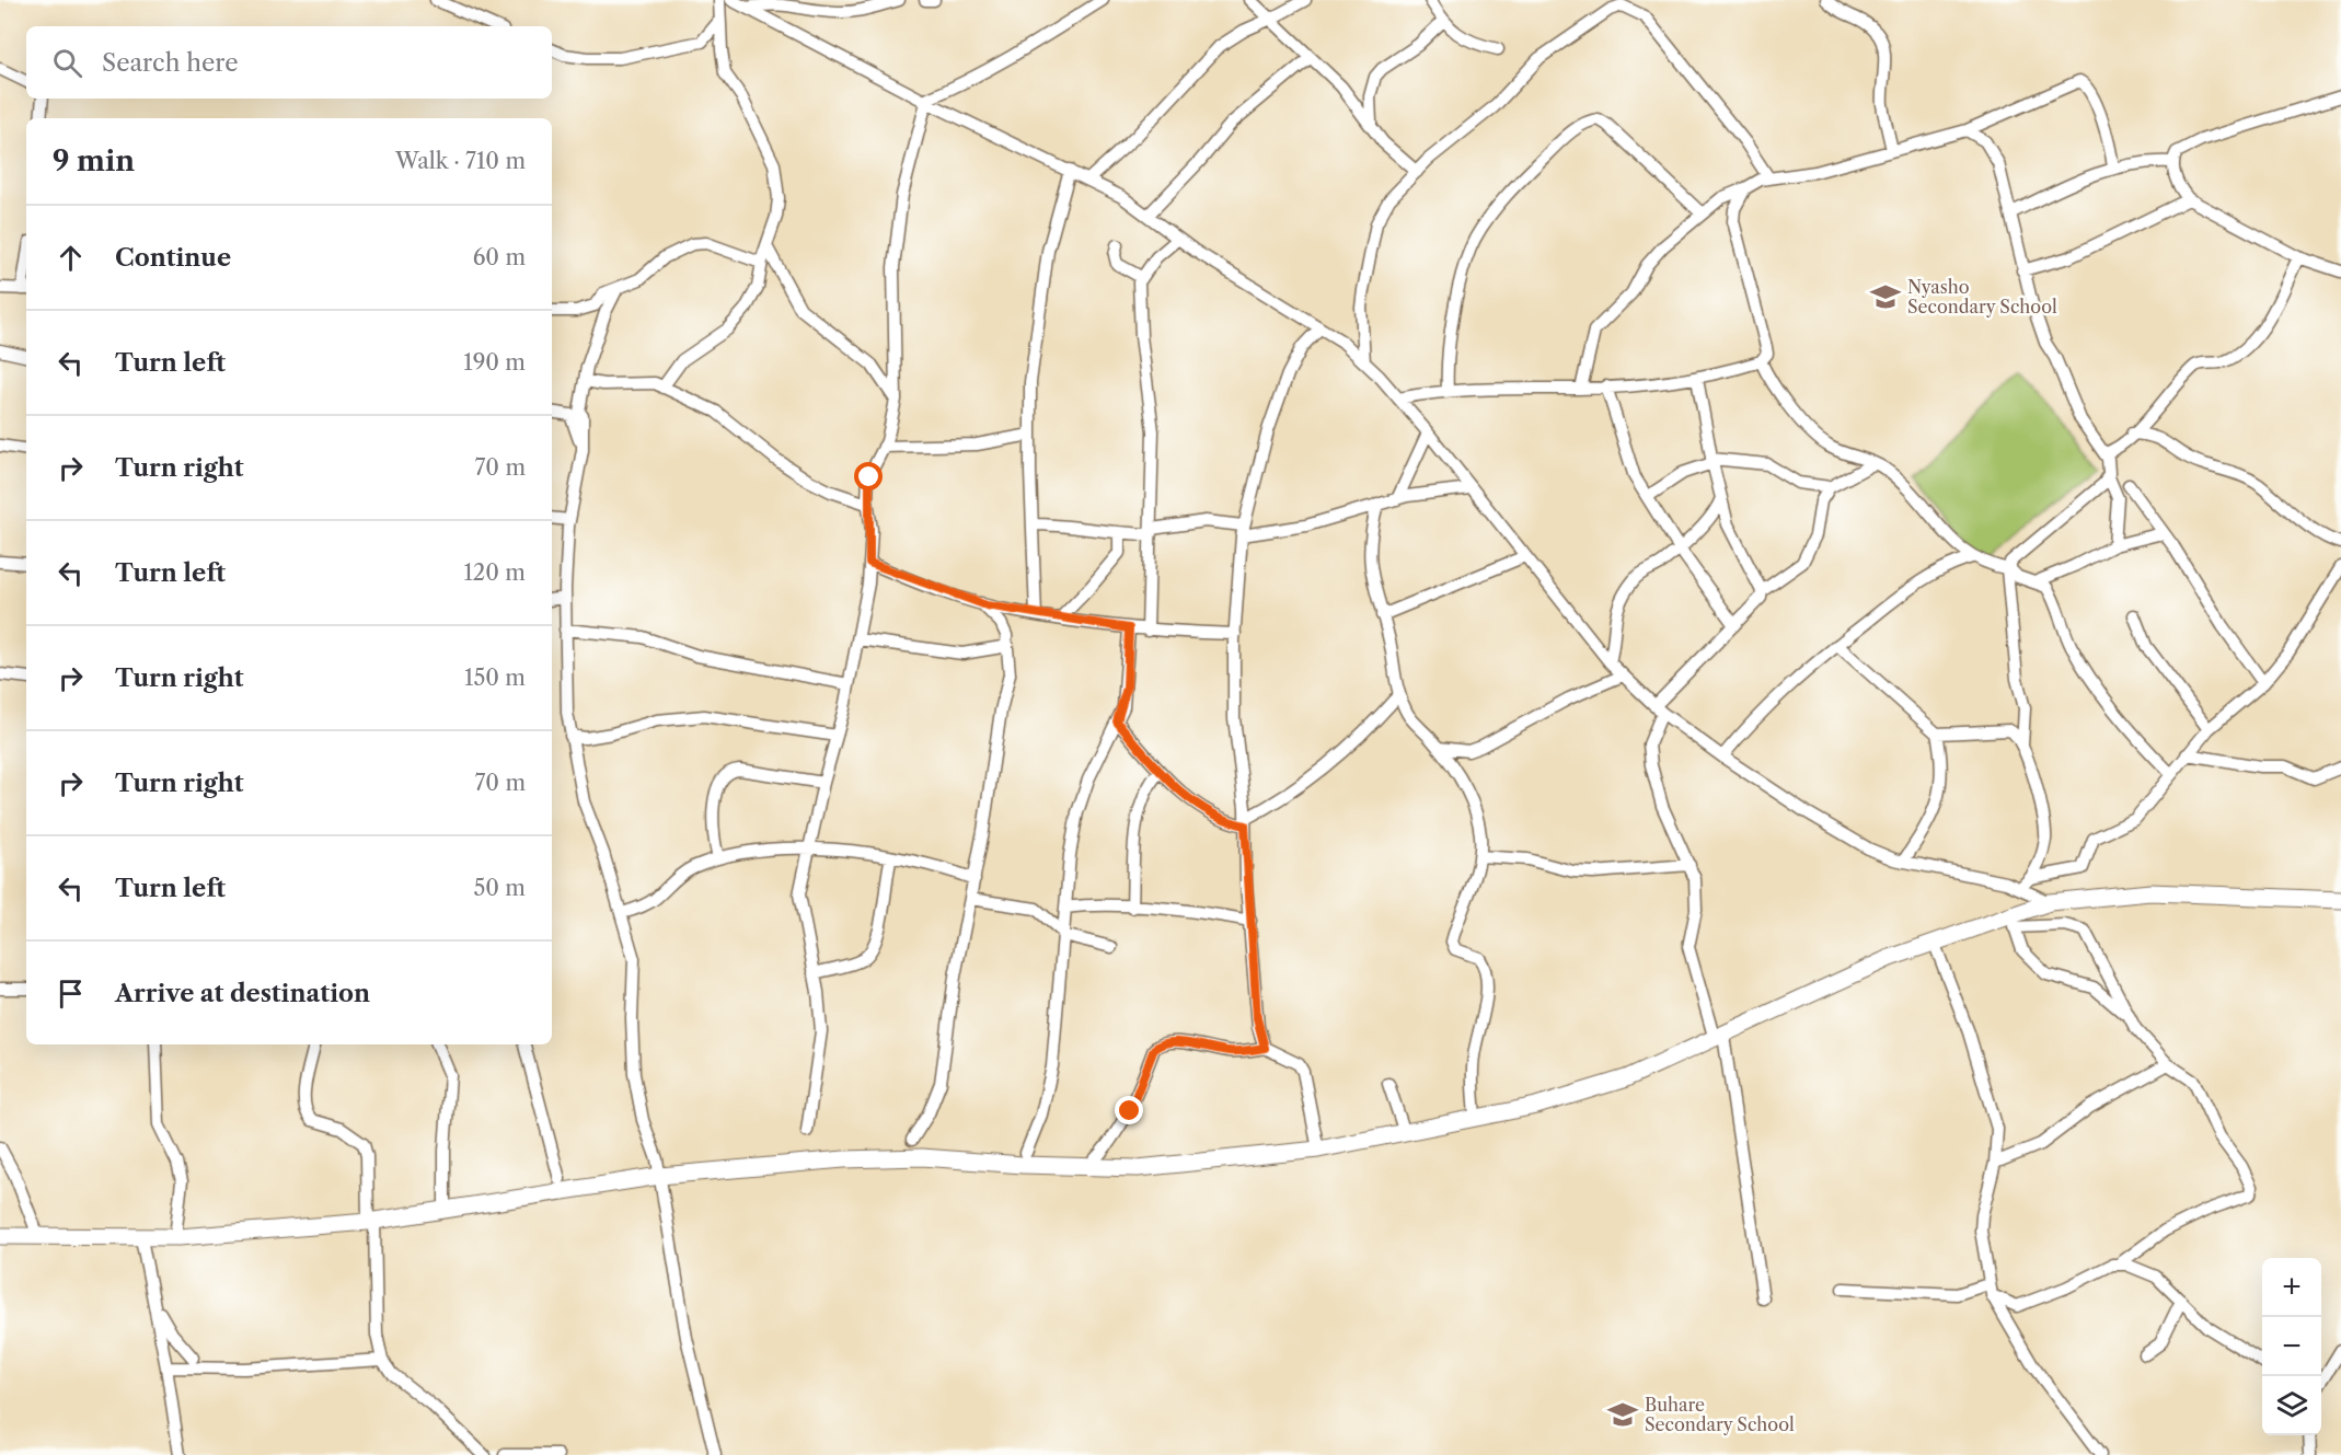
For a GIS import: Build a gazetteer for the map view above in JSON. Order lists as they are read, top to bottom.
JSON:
{
  "places": {
    "school or university": ["Nyasho Secondary School", "Buhare Secondary School"]
  },
  "page": {
    "search": "Search here",
    "heading": ["9 min", "Walk · 710 m"],
    "list": [
      ["Continue", "60 m"],
      ["Turn left", "190 m"],
      ["Turn right", "70 m"],
      ["Turn left", "120 m"],
      ["Turn right", "150 m"],
      ["Turn right", "70 m"],
      ["Turn left", "50 m"],
      "Arrive at destination"
    ],
    "map_buttons": ["+", "−"]
  }
}
